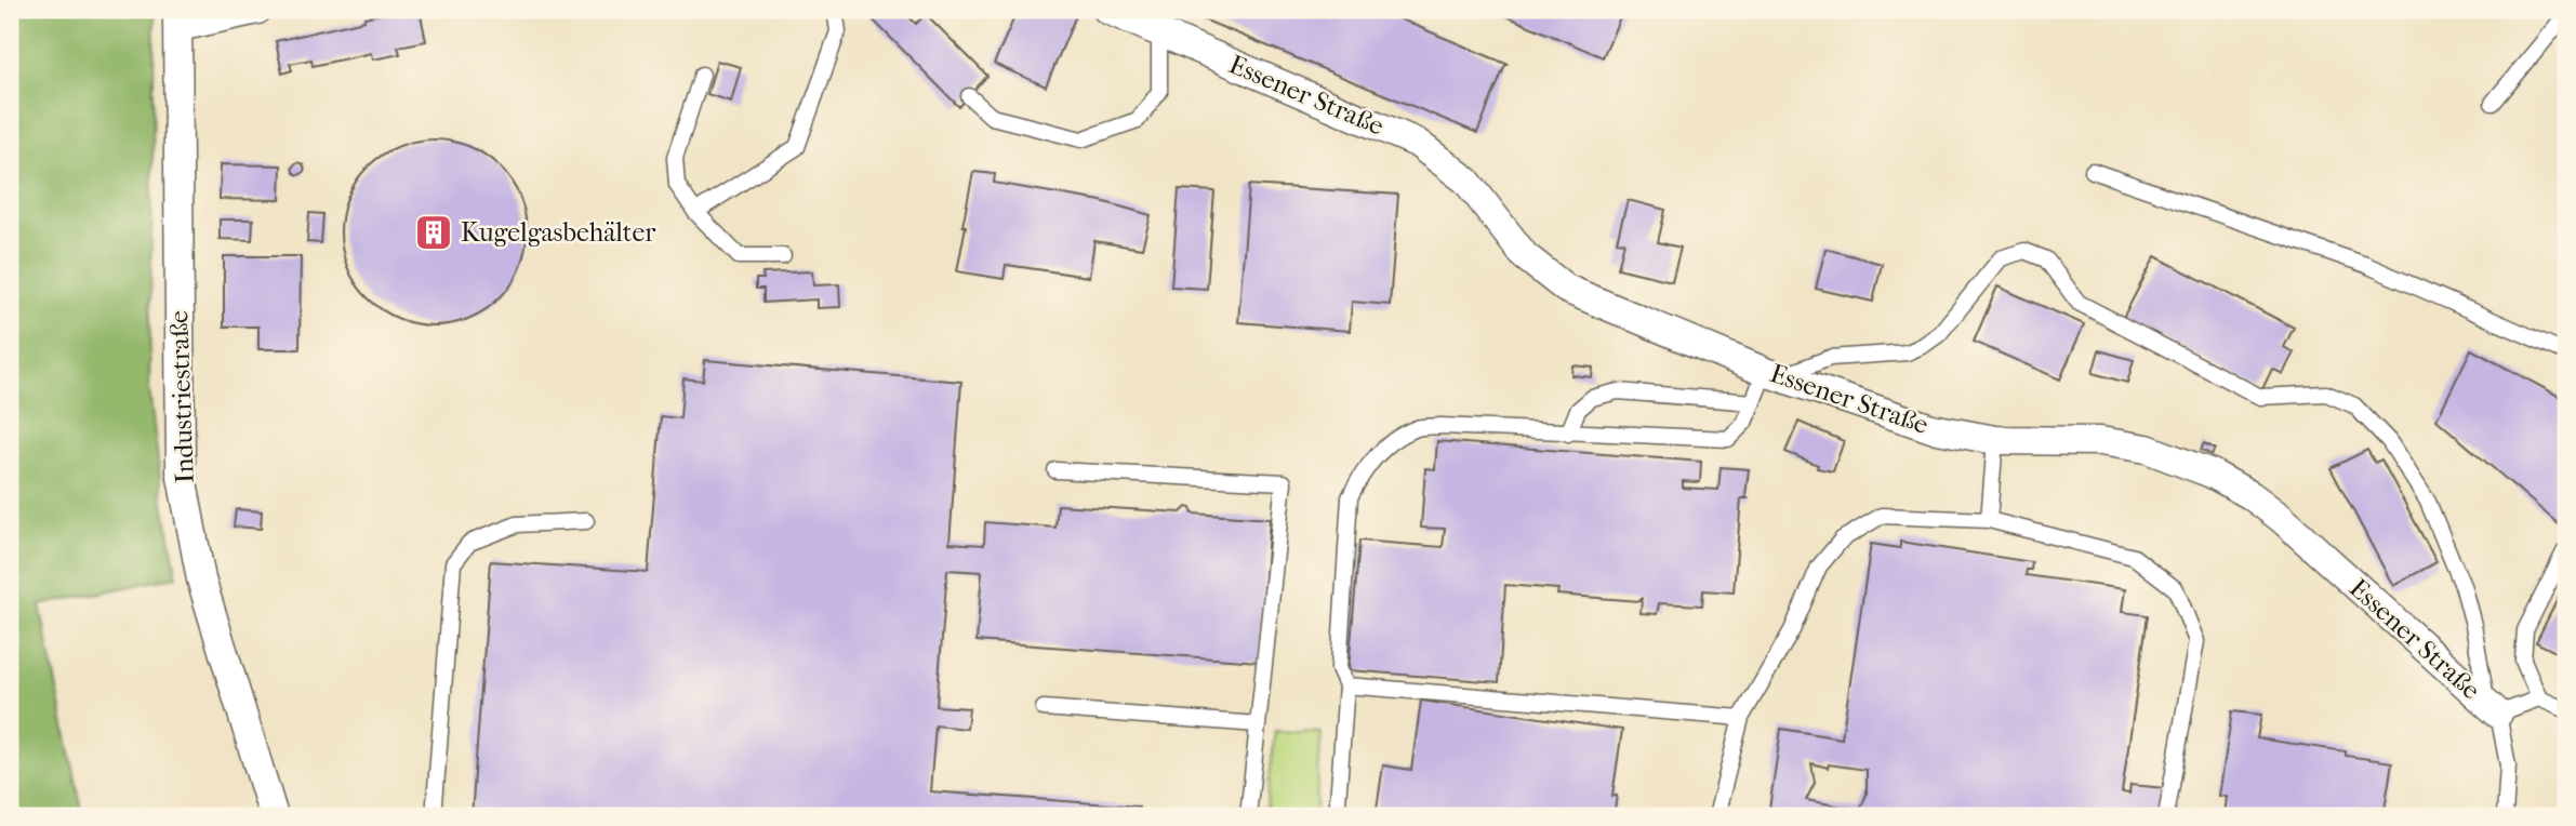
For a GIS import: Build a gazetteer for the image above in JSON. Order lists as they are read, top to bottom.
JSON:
{
  "streets": {
    "street": ["Essener Straße", "Industriestraße"]
  },
  "places": {
    "building": ["Kugelgasbehälter"]
  }
}
